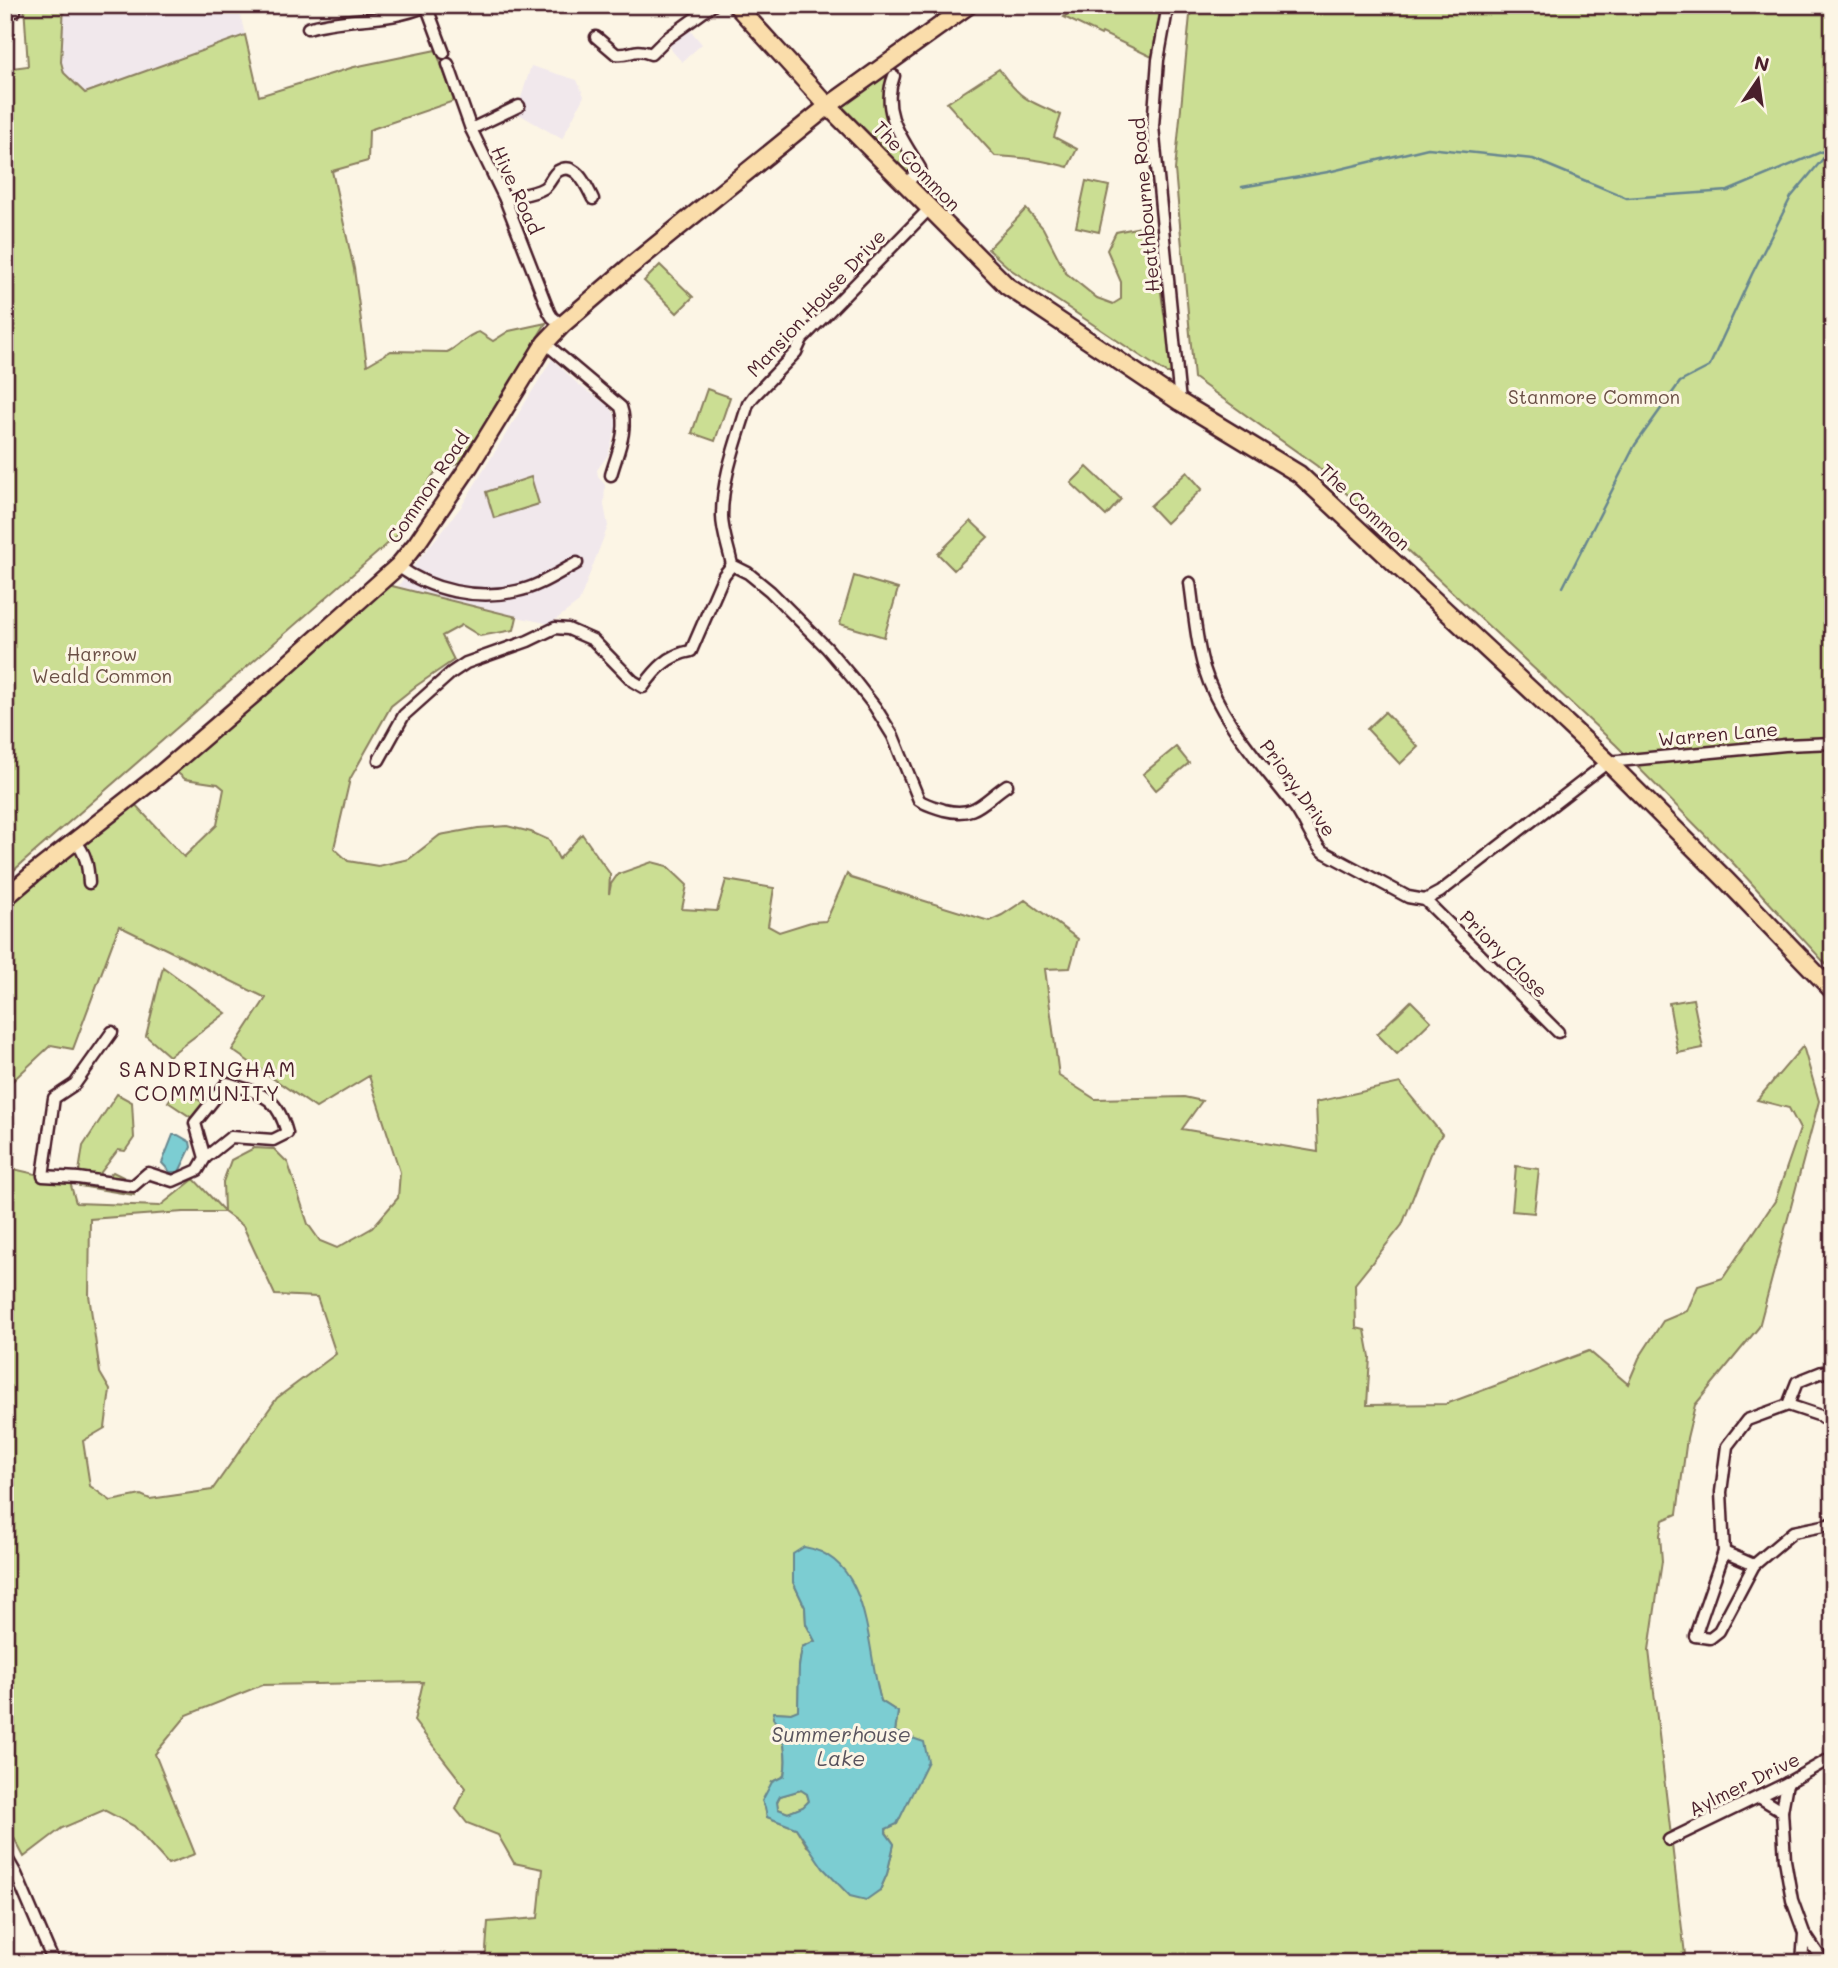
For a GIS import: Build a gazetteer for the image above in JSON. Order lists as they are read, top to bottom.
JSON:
{
  "streets": {
    "main road": ["The Common", "Common Road"],
    "street": [
      "Hive Road",
      "Heathbourne Road",
      "Mansion House Drive",
      "Warren Lane",
      "Priory Drive",
      "Priory Close",
      "Aylmer Drive"
    ]
  },
  "crossings": [
    ["The Common", "Heathbourne Road"],
    ["The Common", "Mansion House Drive"],
    ["The Common", "Common Road"],
    ["The Common", "Warren Lane"],
    ["Hive Road", "Common Road"],
    ["Priory Drive", "Priory Close"]
  ],
  "districts": ["SANDRINGHAM COMMUNITY"],
  "water": ["Summerhouse Lake"],
  "parks": ["Stanmore Common", "Harrow Weald Common"],
  "north": "top"
}
